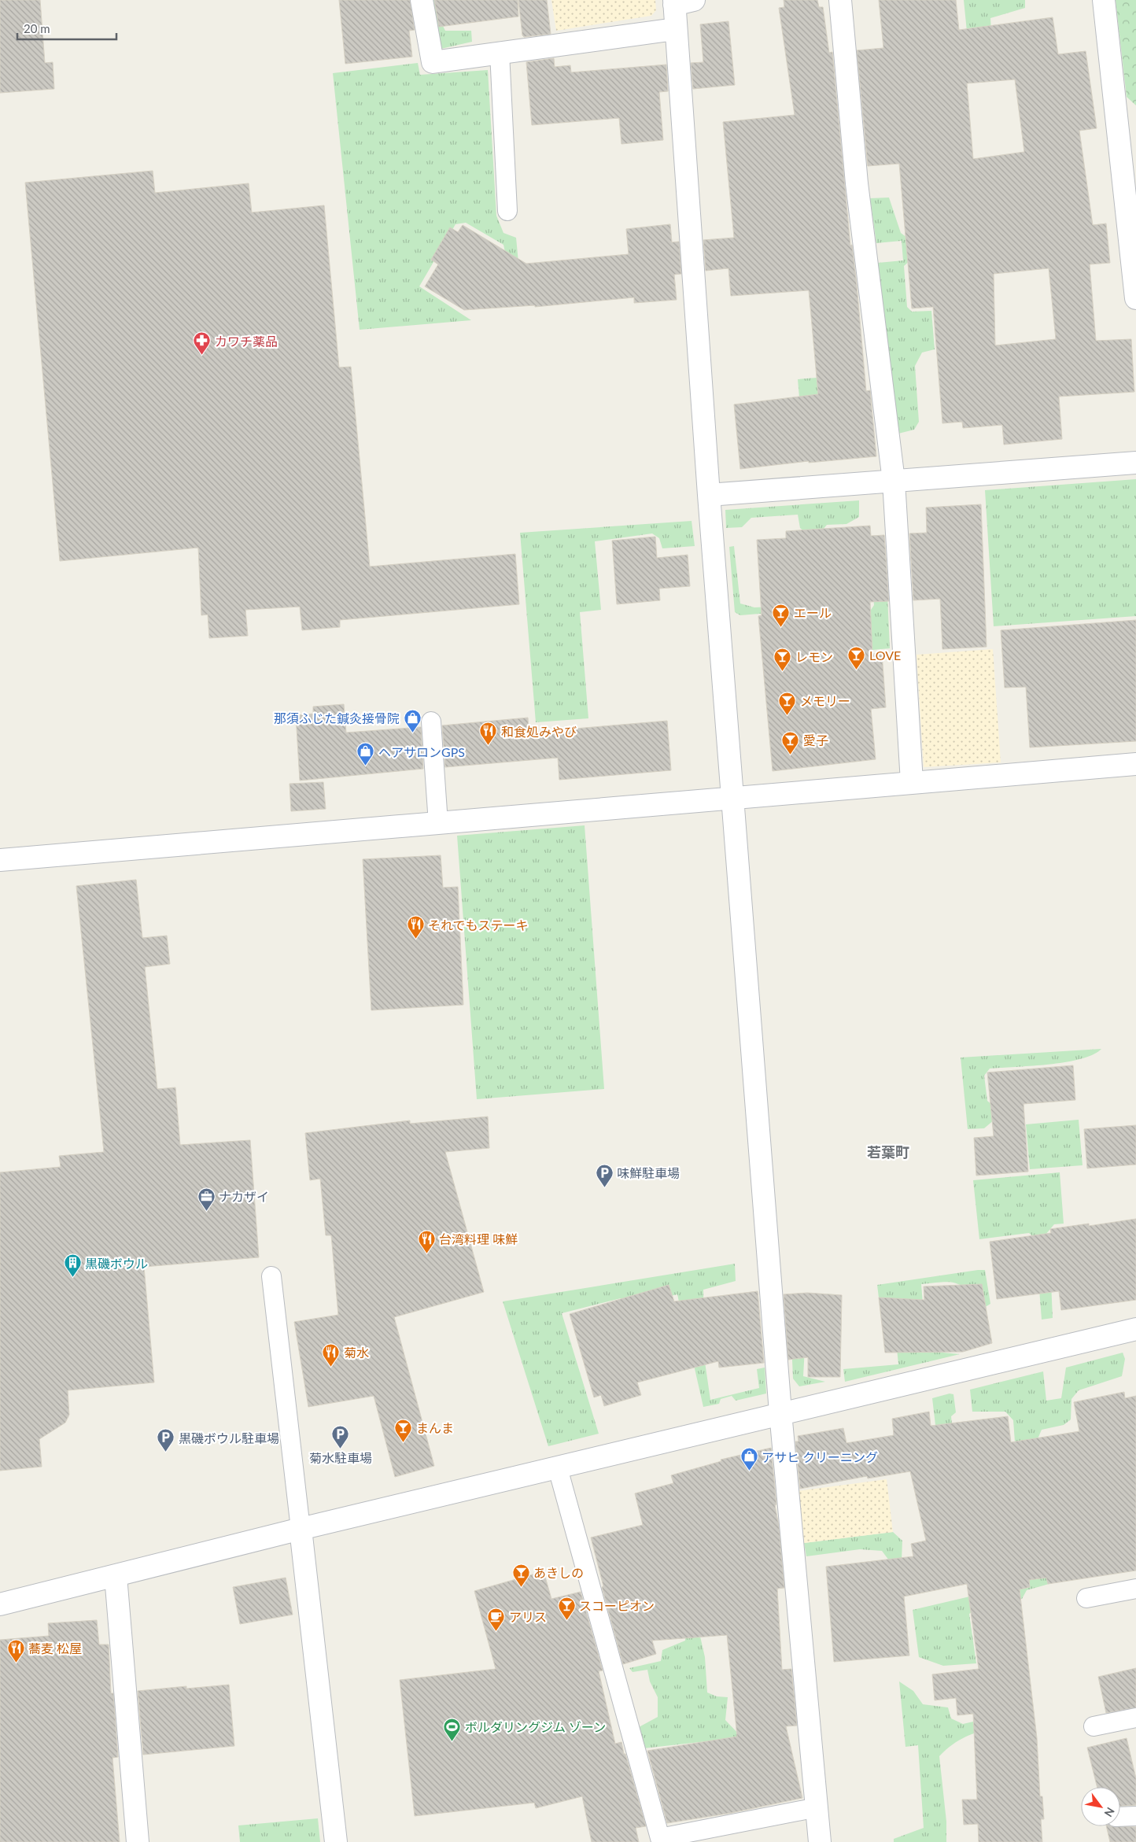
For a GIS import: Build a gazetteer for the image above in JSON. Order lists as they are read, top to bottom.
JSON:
{
  "districts": ["若葉町"],
  "places": {
    "pharmacy": ["カワチ薬品"],
    "bar": [
      "エール",
      "LOVE",
      "レモン",
      "メモリー",
      "愛子",
      "まんま",
      "あきしの",
      "スコーピオン"
    ],
    "shop": ["那須ふじた鍼灸接骨院", "ヘアサロンGPS", "アサヒ クリーニング"],
    "restaurant": [
      "和食処みやび",
      "それでもステーキ",
      "台湾料理 味鮮",
      "菊水",
      "蕎麦 松屋"
    ],
    "parking": ["味鮮駐車場", "菊水駐車場", "黒磯ボウル駐車場"],
    "office": ["ナカザイ"],
    "building": ["黒磯ボウル"],
    "cafe": ["アリス"],
    "sports": ["ボルダリングジム ゾーン"]
  },
  "scale_bar": "20 m",
  "north": "bottom right"
}
